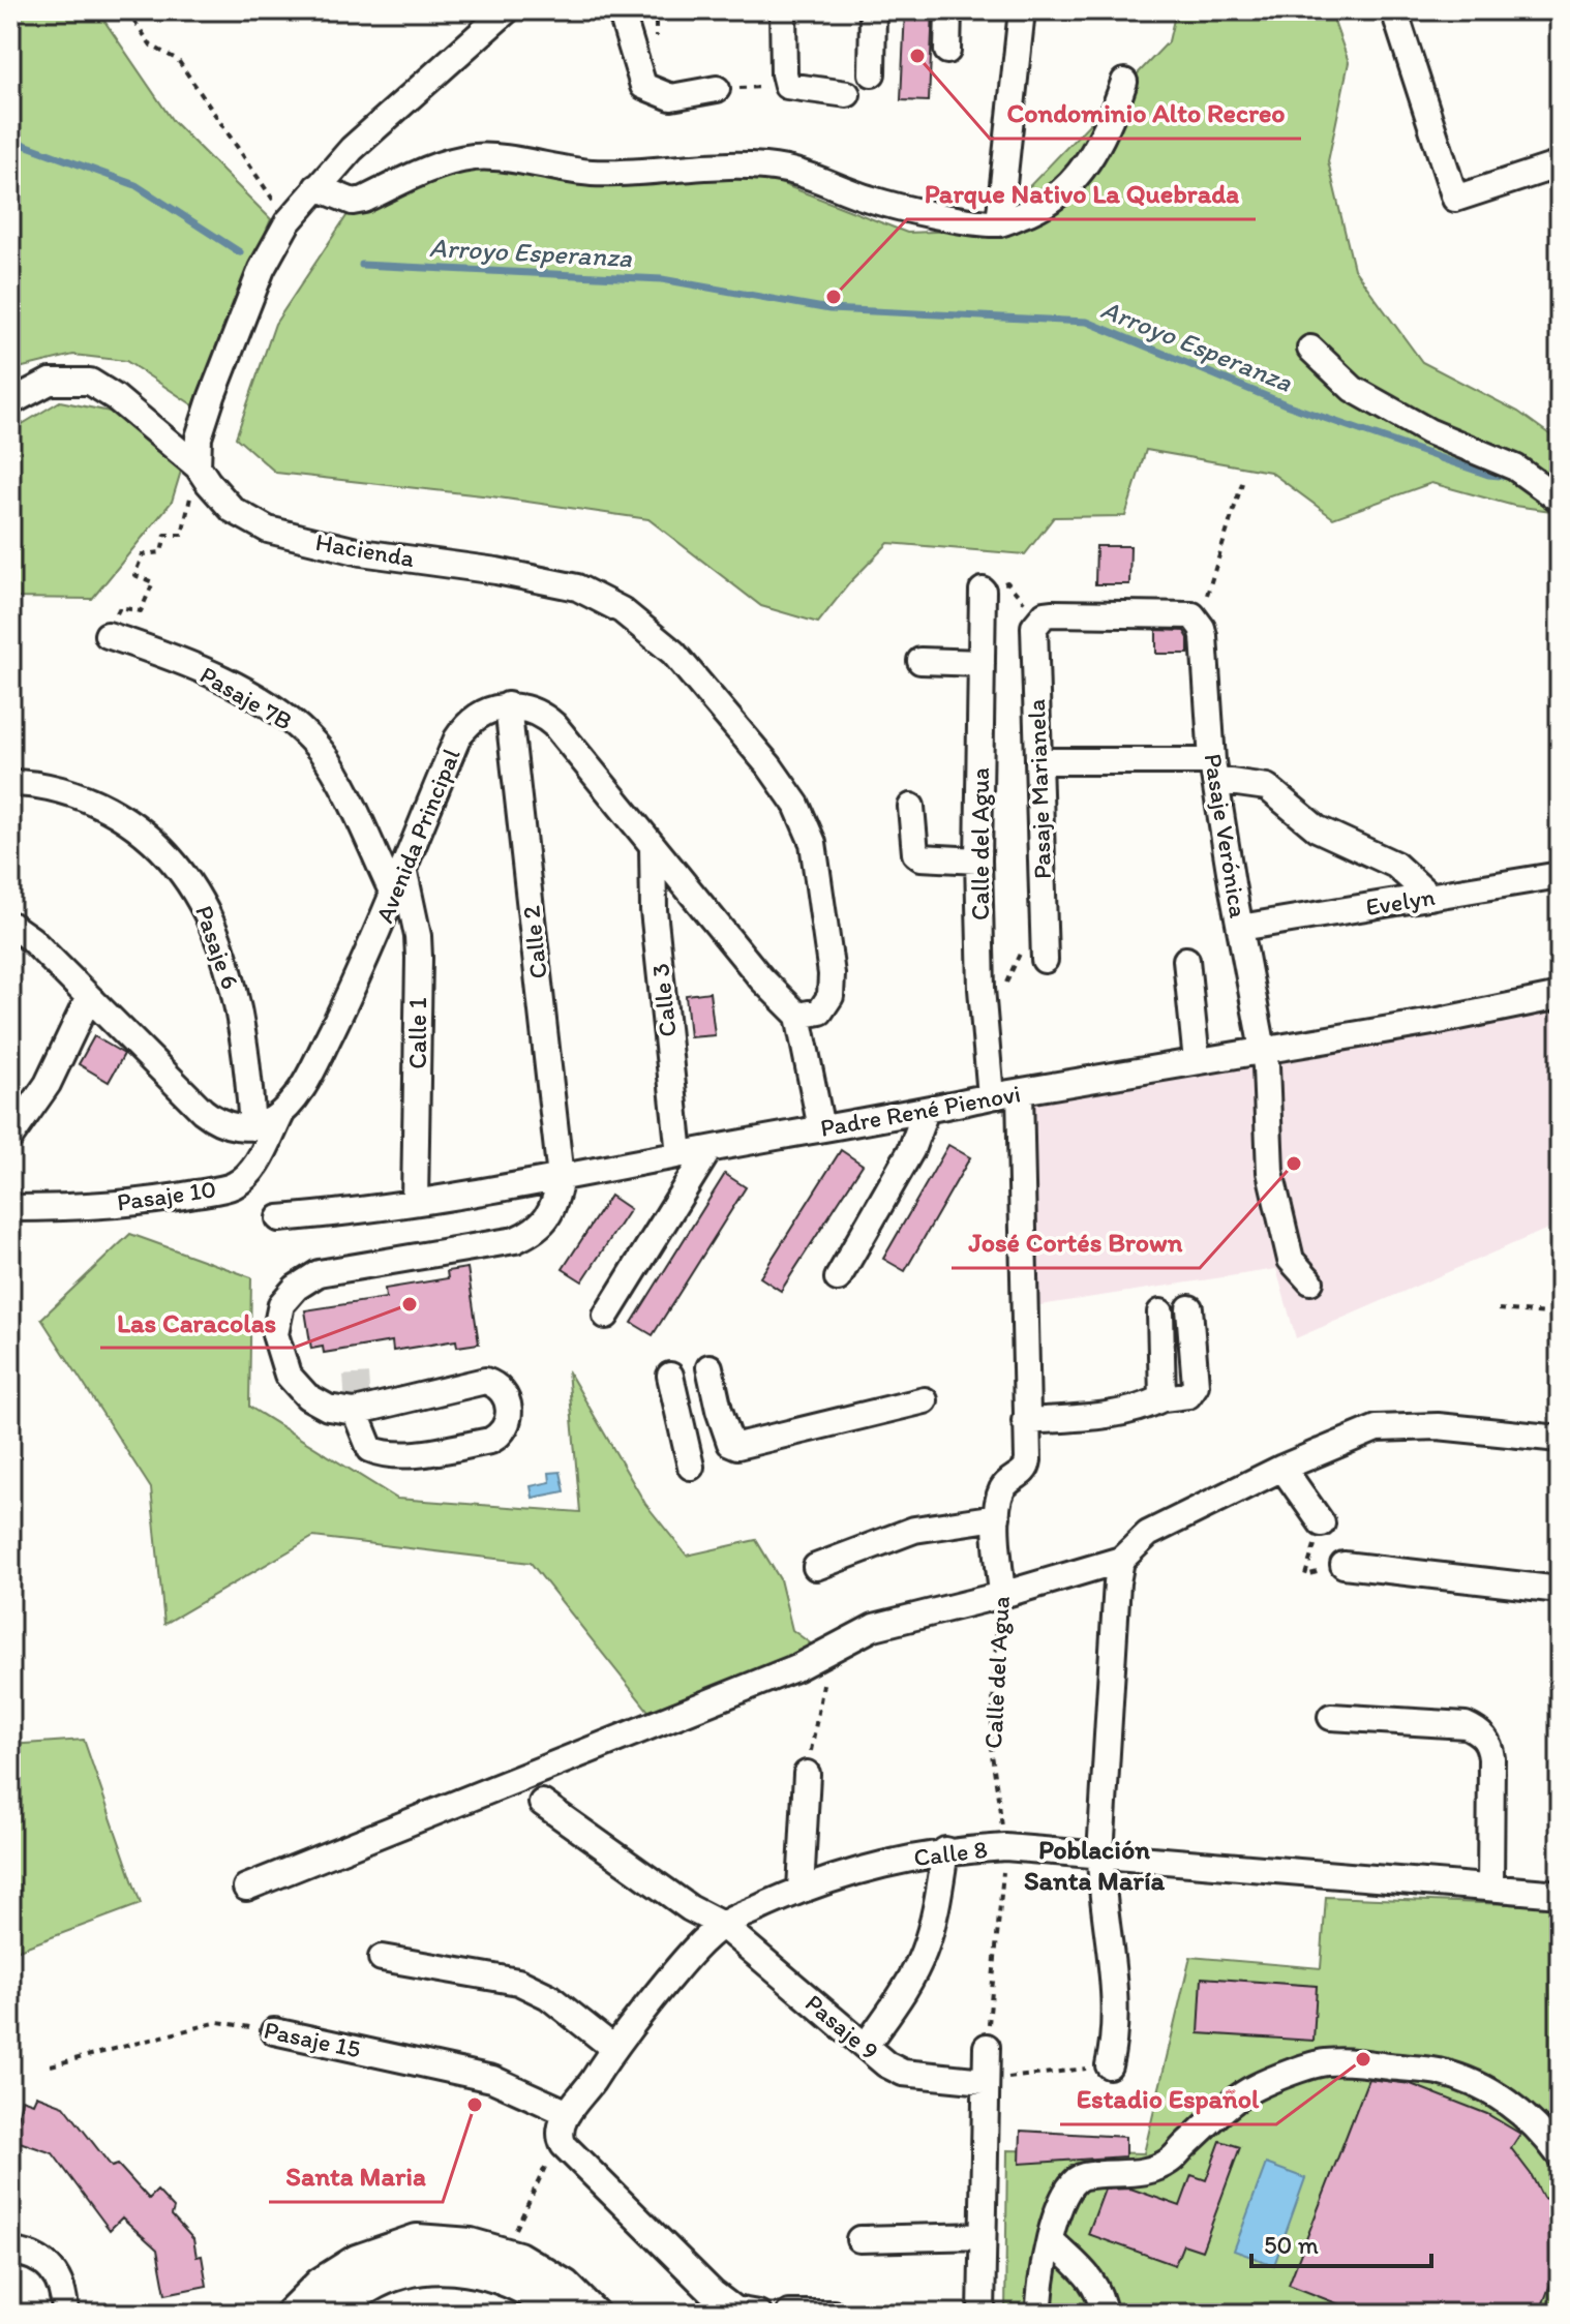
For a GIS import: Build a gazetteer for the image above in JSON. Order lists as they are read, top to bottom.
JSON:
{
  "streets": {
    "street": [
      "Hacienda",
      "Pasaje 7B",
      "Pasaje Marianela",
      "Avenida Principal",
      "Pasaje Verónica",
      "Calle del Agua",
      "Evelyn",
      "Calle 2",
      "Pasaje 6",
      "Calle 3",
      "Calle 1",
      "Padre René Pienovi",
      "Pasaje 10",
      "Calle 8",
      "Pasaje 9",
      "Pasaje 15"
    ]
  },
  "crossings": [
    ["Pasaje 7B", "Avenida Principal"],
    ["Avenida Principal", "Calle 2"],
    ["Avenida Principal", "Pasaje 6"],
    ["Avenida Principal", "Calle 1"],
    ["Avenida Principal", "Pasaje 10"],
    ["Pasaje Verónica", "Evelyn"],
    ["Pasaje Verónica", "Padre René Pienovi"],
    ["Calle del Agua", "Padre René Pienovi"],
    ["Calle del Agua", "Calle 8"],
    ["Calle 2", "Padre René Pienovi"],
    ["Calle 3", "Padre René Pienovi"],
    ["Calle 1", "Padre René Pienovi"],
    ["Calle 8", "Pasaje 9"],
    ["Calle 8", "Pasaje 15"]
  ],
  "districts": ["Población Santa María"],
  "water": ["Arroyo Esperanza"],
  "places": [
    "Condominio Alto Recreo",
    "Parque Nativo La Quebrada",
    "José Cortés Brown",
    "Las Caracolas",
    "Estadio Español",
    "Santa Maria"
  ],
  "scale_bar": "50 m"
}
